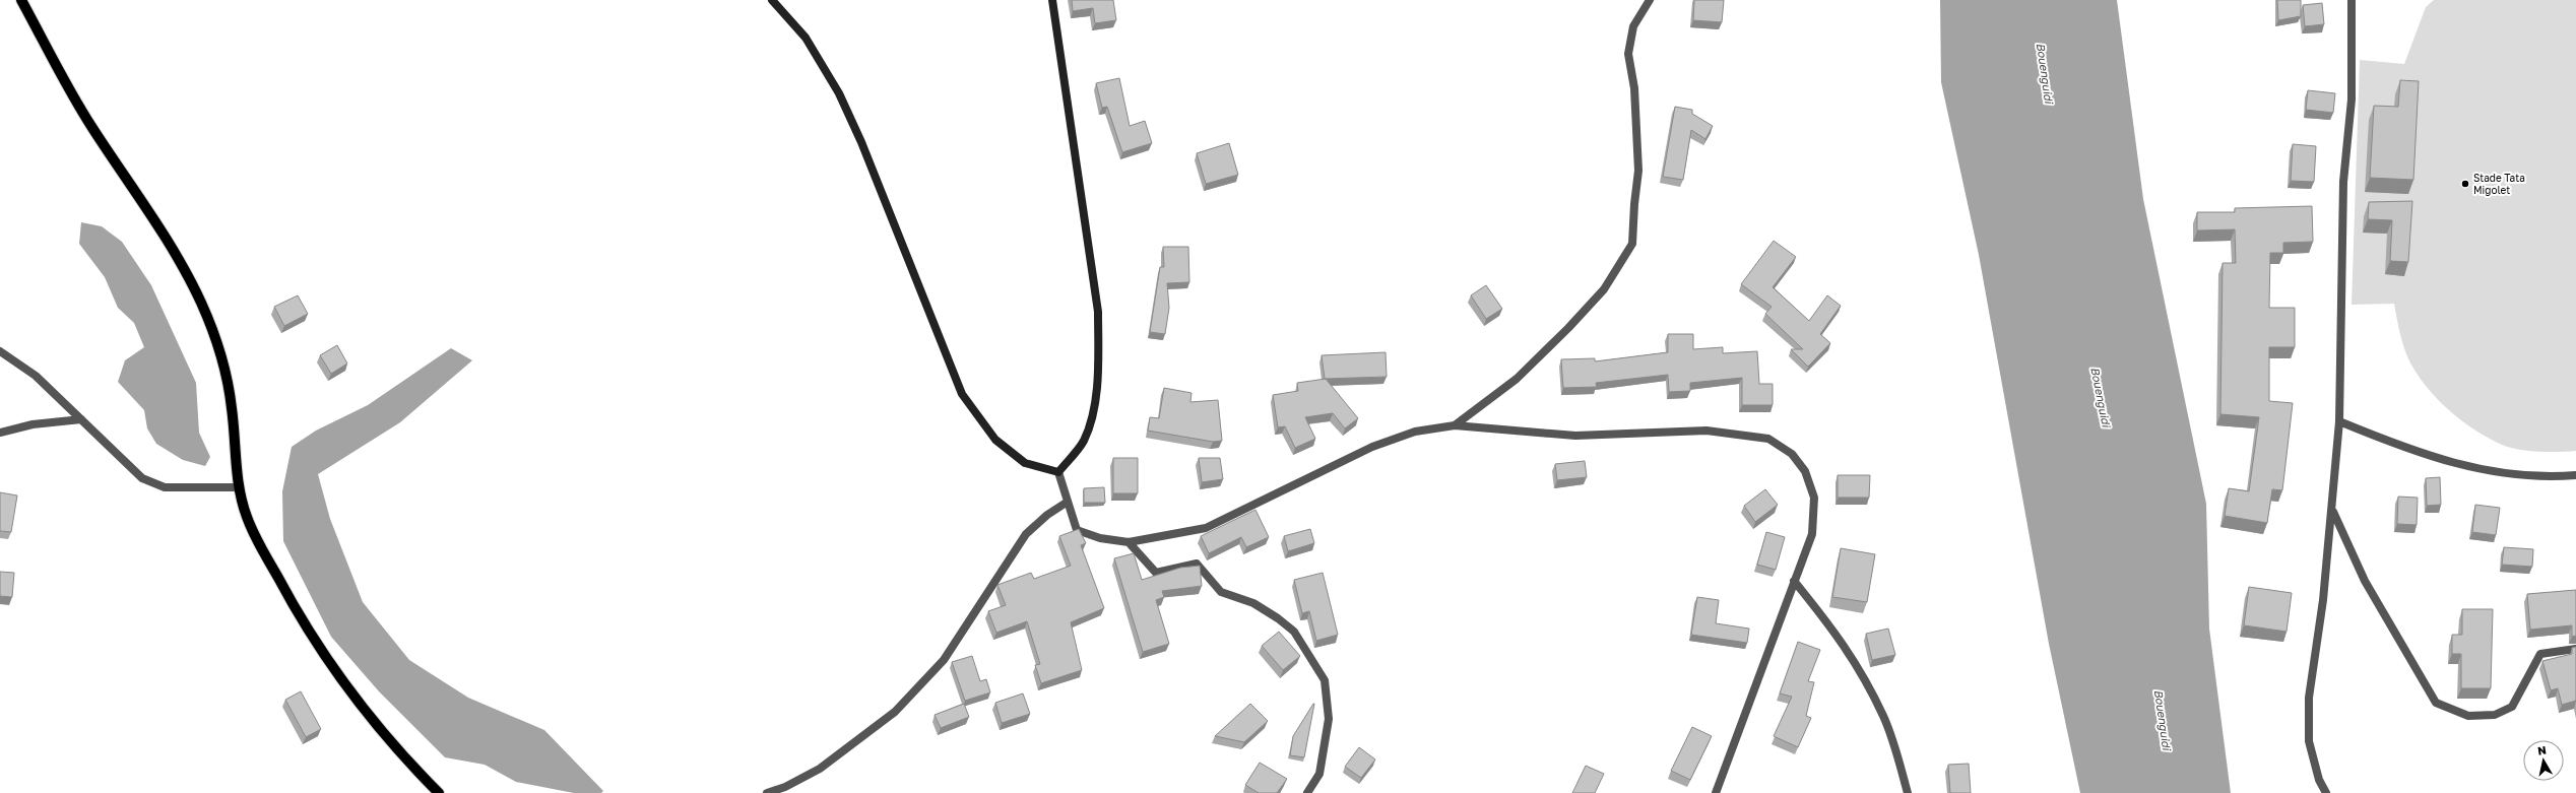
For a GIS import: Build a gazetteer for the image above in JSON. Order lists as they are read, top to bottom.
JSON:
{
  "water": ["Bouenguidi"],
  "places": ["Stade Tata Migolet"],
  "north": "top"
}
